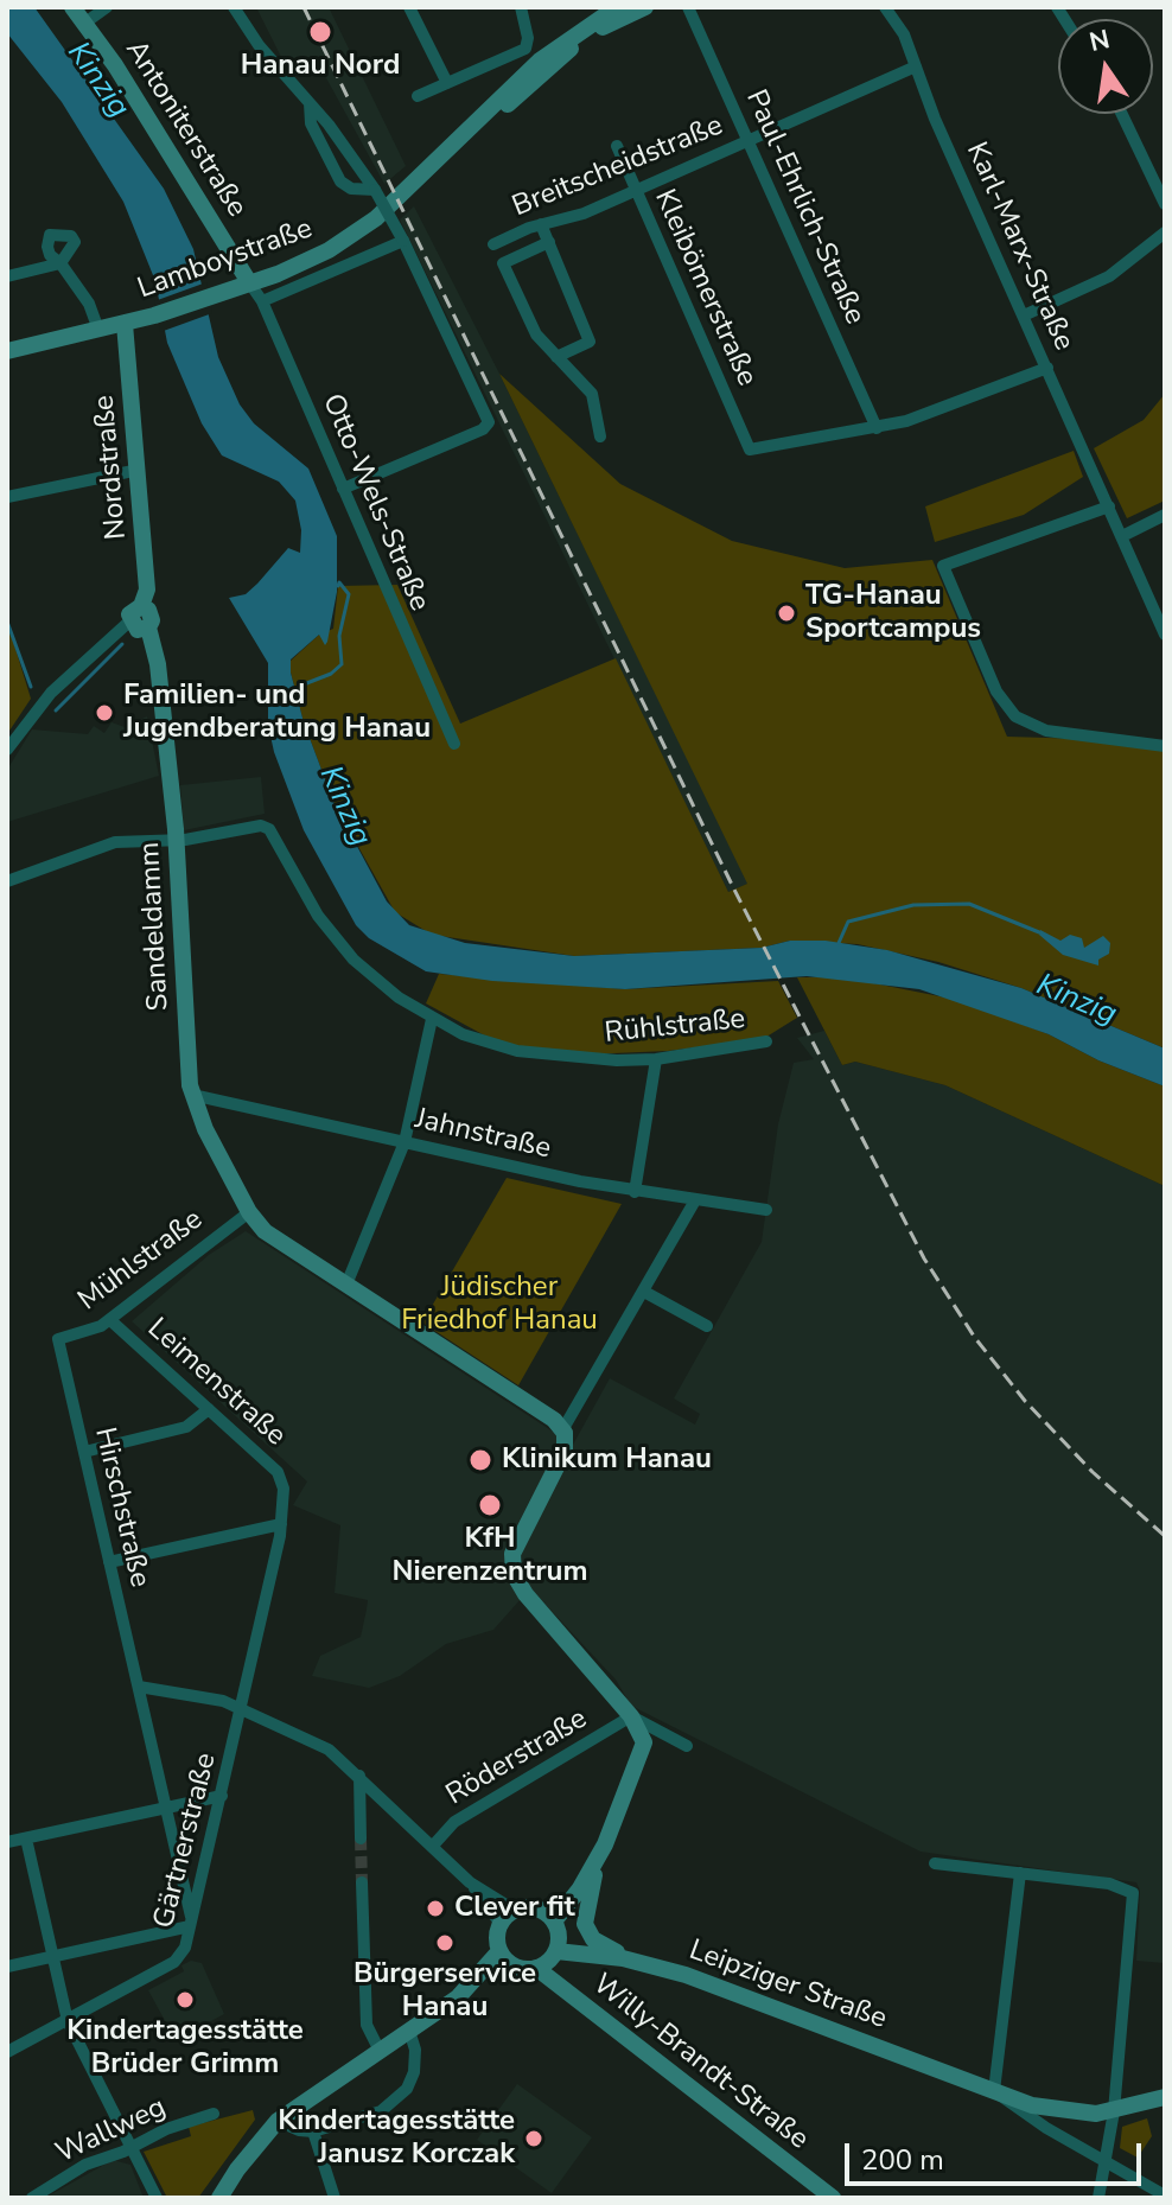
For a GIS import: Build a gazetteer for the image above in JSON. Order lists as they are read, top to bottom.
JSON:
{
  "streets": {
    "main road": [
      "Antoniterstraße",
      "Lamboystraße",
      "Nordstraße",
      "Sandeldamm",
      "Leipziger Straße",
      "Willy-Brandt-Straße"
    ],
    "street": [
      "Breitscheidstraße",
      "Paul-Ehrlich-Straße",
      "Karl-Marx-Straße",
      "Kleibömerstraße",
      "Otto-Wels-Straße",
      "Rühlstraße",
      "Jahnstraße",
      "Mühlstraße",
      "Leimenstraße",
      "Hirschstraße",
      "Röderstraße",
      "Gärtnerstraße",
      "Wallweg"
    ]
  },
  "crossings": [
    ["Antoniterstraße", "Lamboystraße"],
    ["Antoniterstraße", "Otto-Wels-Straße"],
    ["Breitscheidstraße", "Paul-Ehrlich-Straße"],
    ["Breitscheidstraße", "Karl-Marx-Straße"],
    ["Breitscheidstraße", "Kleibömerstraße"],
    ["Paul-Ehrlich-Straße", "Kleibömerstraße"],
    ["Lamboystraße", "Nordstraße"],
    ["Lamboystraße", "Otto-Wels-Straße"],
    ["Nordstraße", "Sandeldamm"],
    ["Sandeldamm", "Rühlstraße"],
    ["Sandeldamm", "Jahnstraße"],
    ["Sandeldamm", "Mühlstraße"],
    ["Mühlstraße", "Leimenstraße"],
    ["Mühlstraße", "Hirschstraße"],
    ["Leimenstraße", "Gärtnerstraße"],
    ["Hirschstraße", "Gärtnerstraße"],
    ["Leipziger Straße", "Willy-Brandt-Straße"]
  ],
  "water": ["Kinzig"],
  "parks": ["Jüdischer Friedhof Hanau"],
  "places": [
    "Hanau Nord",
    "TG-Hanau Sportcampus",
    "Familien- und Jugendberatung Hanau",
    "Klinikum Hanau",
    "KfH Nierenzentrum",
    "Clever fit",
    "Bürgerservice Hanau",
    "Kindertagesstätte Brüder Grimm",
    "Kindertagesstätte Janusz Korczak"
  ],
  "scale_bar": "200 m",
  "north": "top"
}
